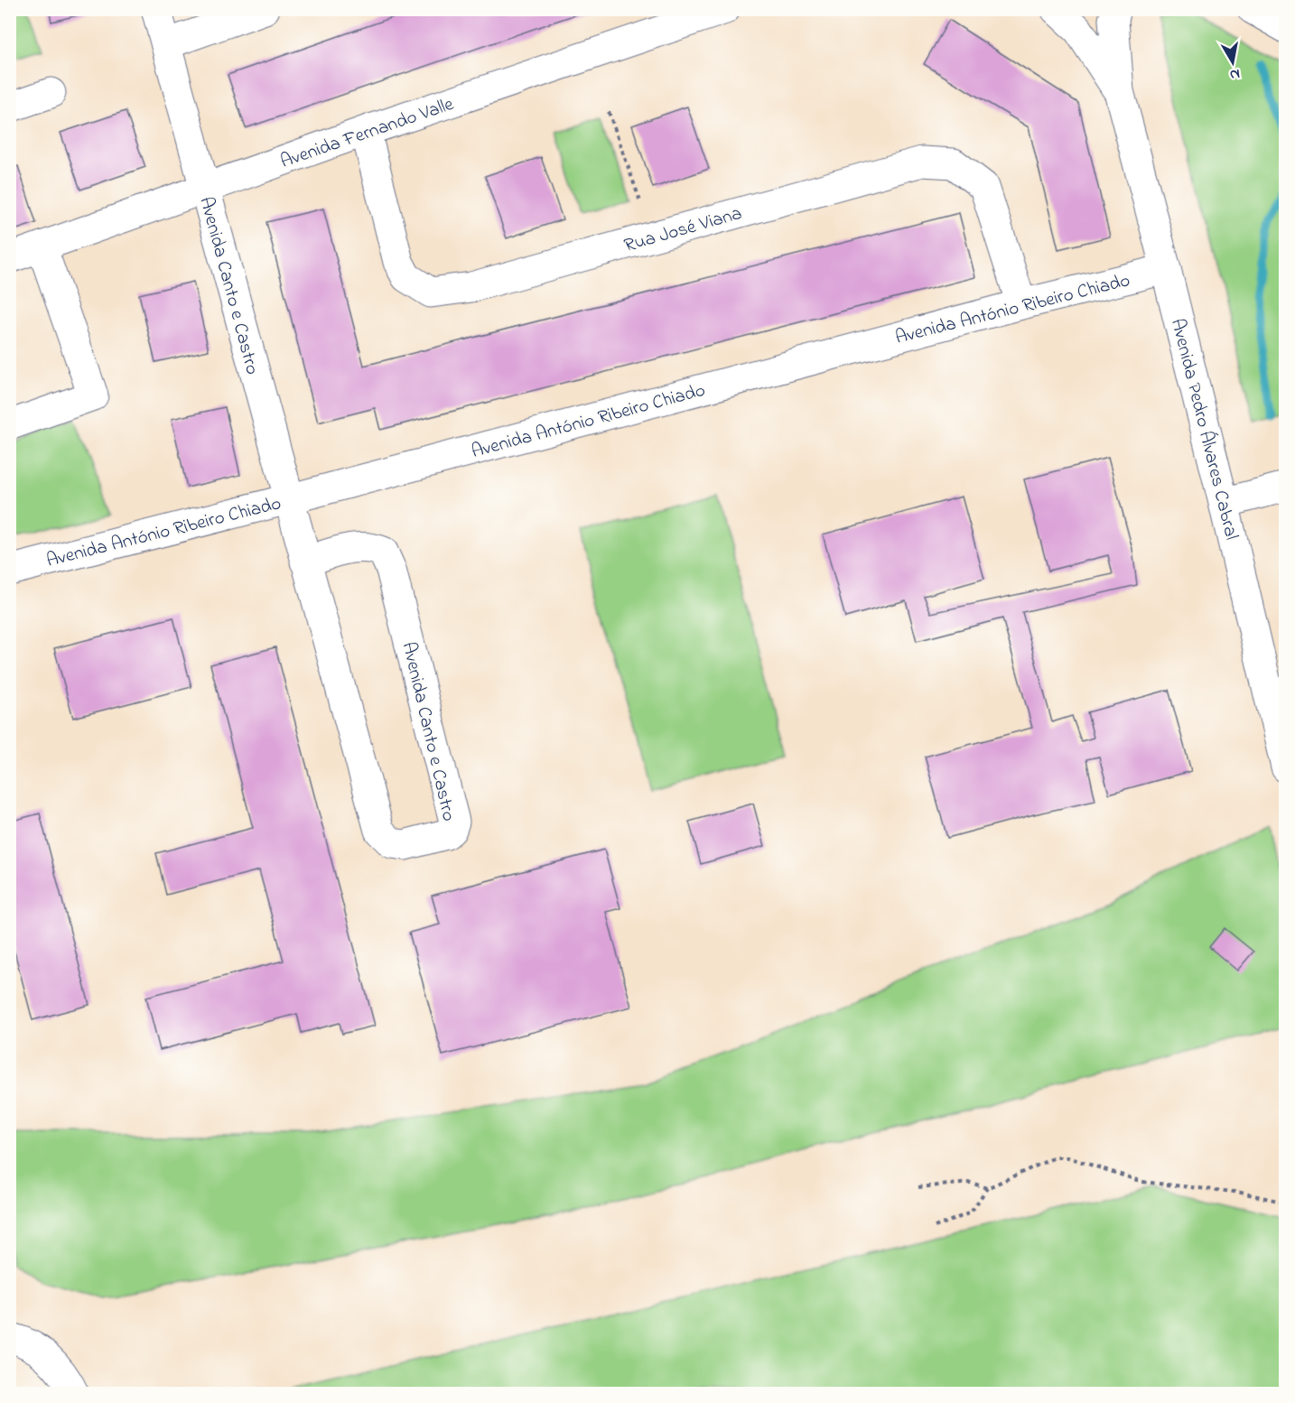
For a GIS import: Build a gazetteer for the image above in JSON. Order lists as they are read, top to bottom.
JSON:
{
  "streets": {
    "street": [
      "Avenida Fernando Valle",
      "Rua José Viana",
      "Avenida Canto e Castro",
      "Avenida António Ribeiro Chiado",
      "Avenida Pedro Álvares Cabral"
    ]
  },
  "crossings": [
    ["Avenida Fernando Valle", "Rua José Viana"],
    ["Avenida Fernando Valle", "Avenida Canto e Castro"],
    ["Rua José Viana", "Avenida António Ribeiro Chiado"],
    ["Avenida Canto e Castro", "Avenida António Ribeiro Chiado"],
    ["Avenida António Ribeiro Chiado", "Avenida Pedro Álvares Cabral"]
  ],
  "north": "bottom"
}
